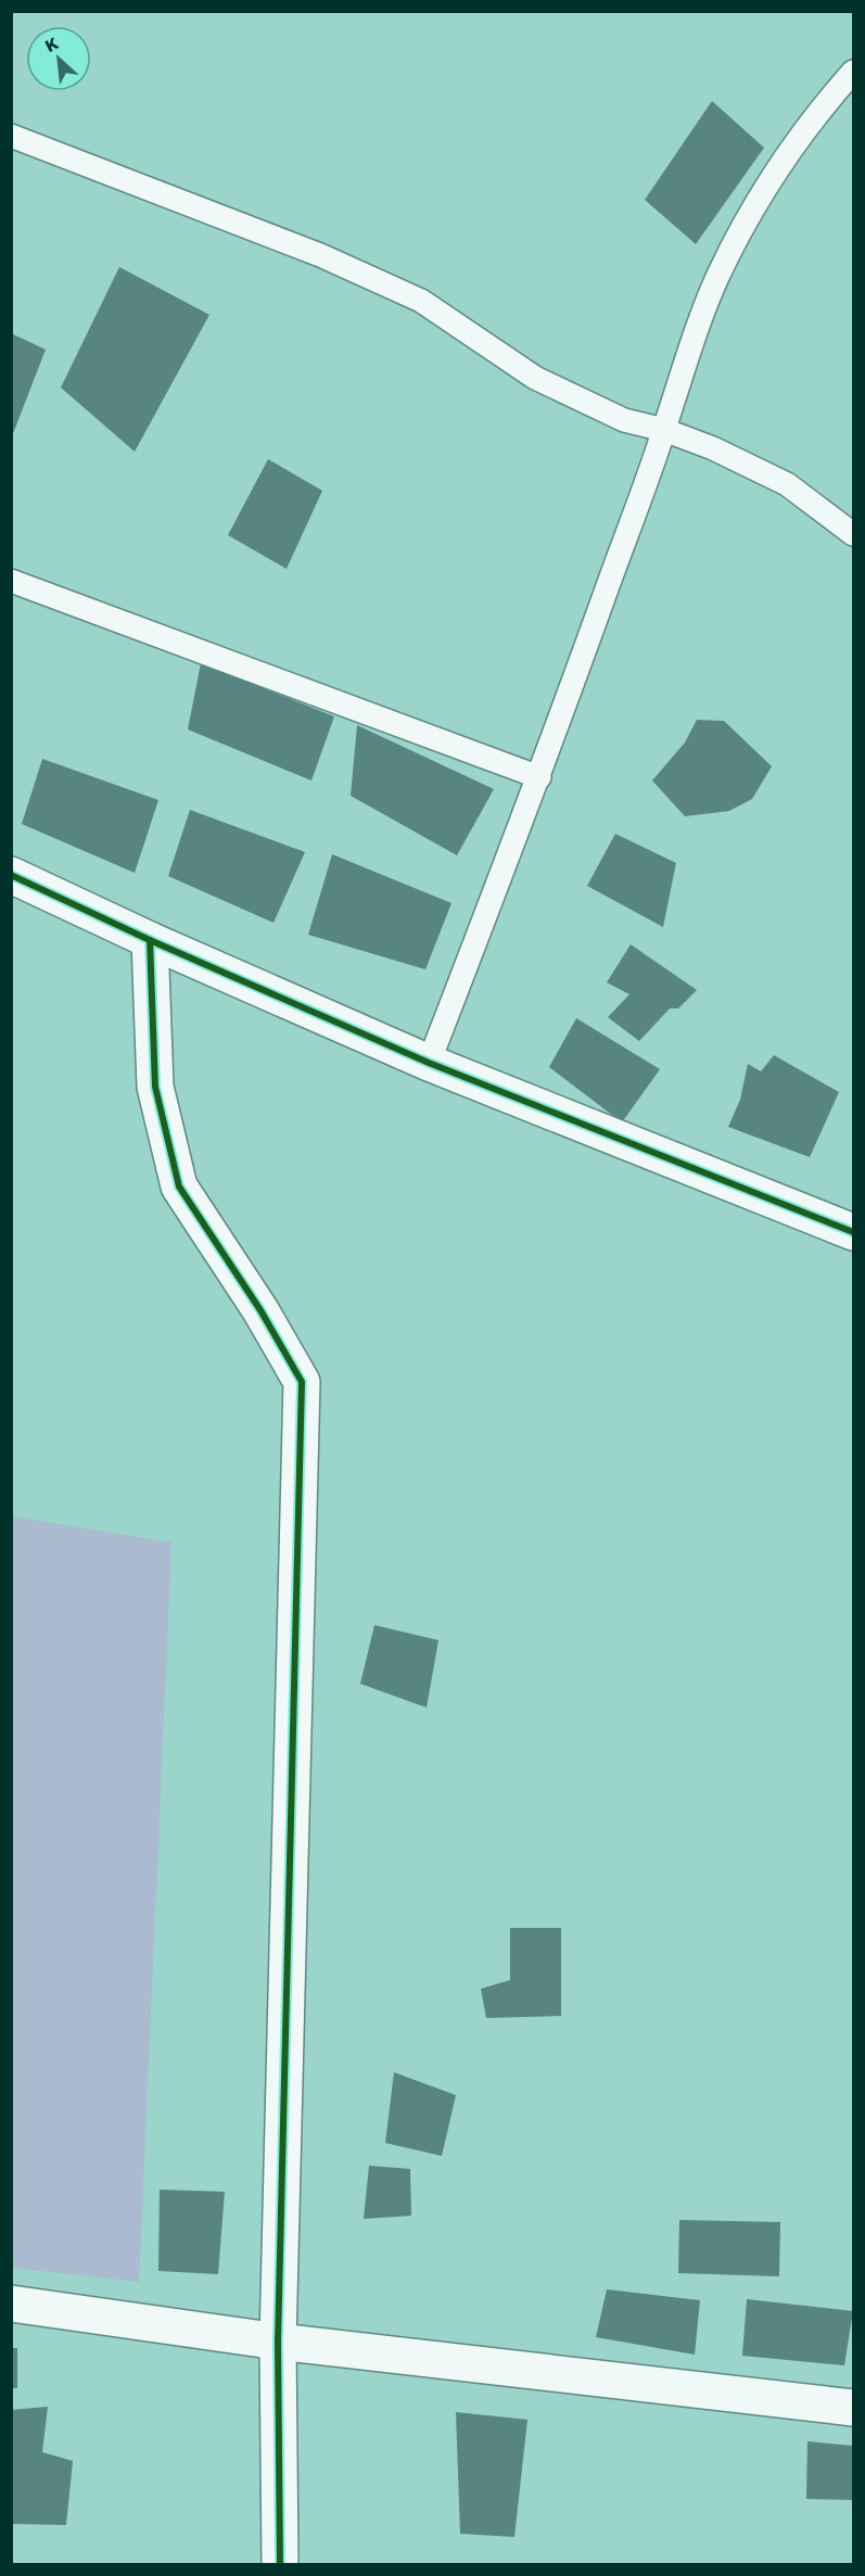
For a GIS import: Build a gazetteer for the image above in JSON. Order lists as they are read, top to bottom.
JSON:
{
  "north": "top left"
}
